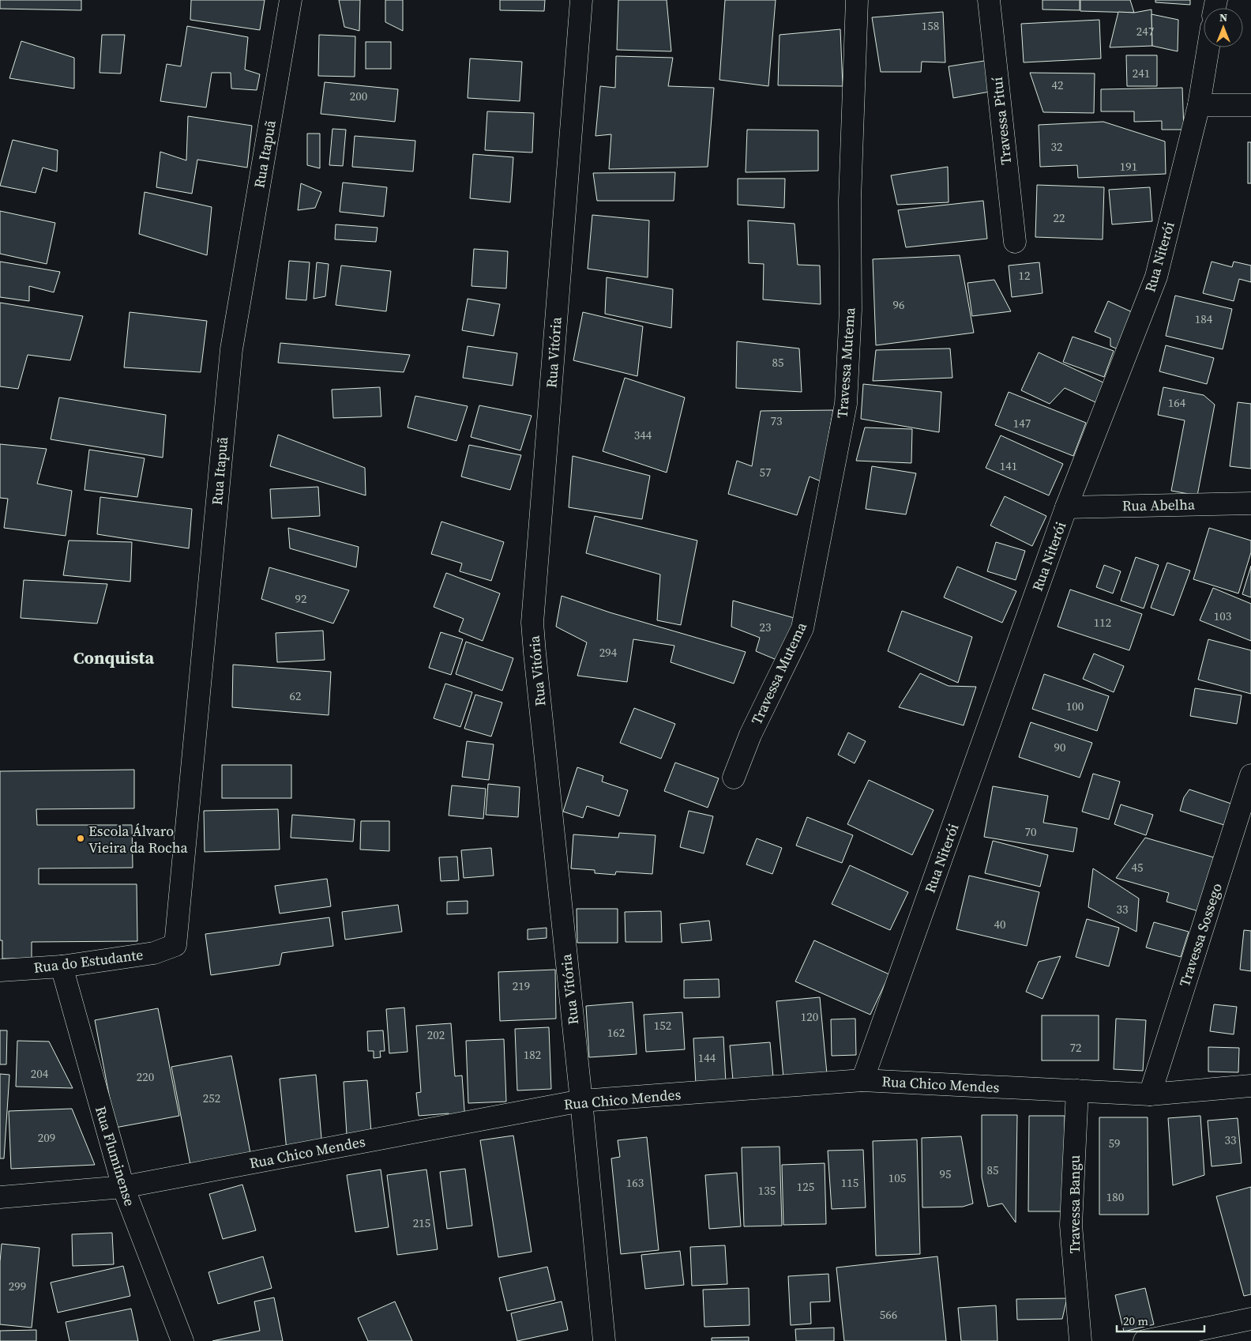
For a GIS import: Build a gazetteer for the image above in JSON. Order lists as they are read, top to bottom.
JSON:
{
  "streets": {
    "street": [
      "Travessa Pituí",
      "Rua Itapuã",
      "Rua Niterói",
      "Rua Vitória",
      "Travessa Mutema",
      "Rua Abelha",
      "Travessa Sossego",
      "Rua do Estudante",
      "Rua Chico Mendes",
      "Rua Fluminense",
      "Travessa Bangu"
    ]
  },
  "crossings": [
    ["Rua Itapuã", "Rua do Estudante"],
    ["Rua Niterói", "Rua Abelha"],
    ["Rua Niterói", "Rua Chico Mendes"],
    ["Rua Vitória", "Rua Chico Mendes"],
    ["Travessa Sossego", "Rua Chico Mendes"],
    ["Rua do Estudante", "Rua Fluminense"],
    ["Rua Chico Mendes", "Rua Fluminense"],
    ["Rua Chico Mendes", "Travessa Bangu"]
  ],
  "districts": ["Conquista"],
  "places": ["Escola Álvaro Vieira da Rocha"],
  "house_numbers": [
    "158",
    "247",
    "241",
    "42",
    "200",
    "32",
    "191",
    "22",
    "12",
    "96",
    "184",
    "85",
    "164",
    "73",
    "147",
    "344",
    "141",
    "57",
    "92",
    "103",
    "112",
    "23",
    "294",
    "62",
    "100",
    "90",
    "70",
    "45",
    "33",
    "40",
    "219",
    "120",
    "152",
    "162",
    "202",
    "72",
    "182",
    "144",
    "204",
    "220",
    "252",
    "209",
    "33",
    "59",
    "85",
    "95",
    "105",
    "163",
    "115",
    "125",
    "135",
    "180",
    "215",
    "299",
    "566"
  ],
  "scale_bar": "20 m",
  "north": "top"
}
